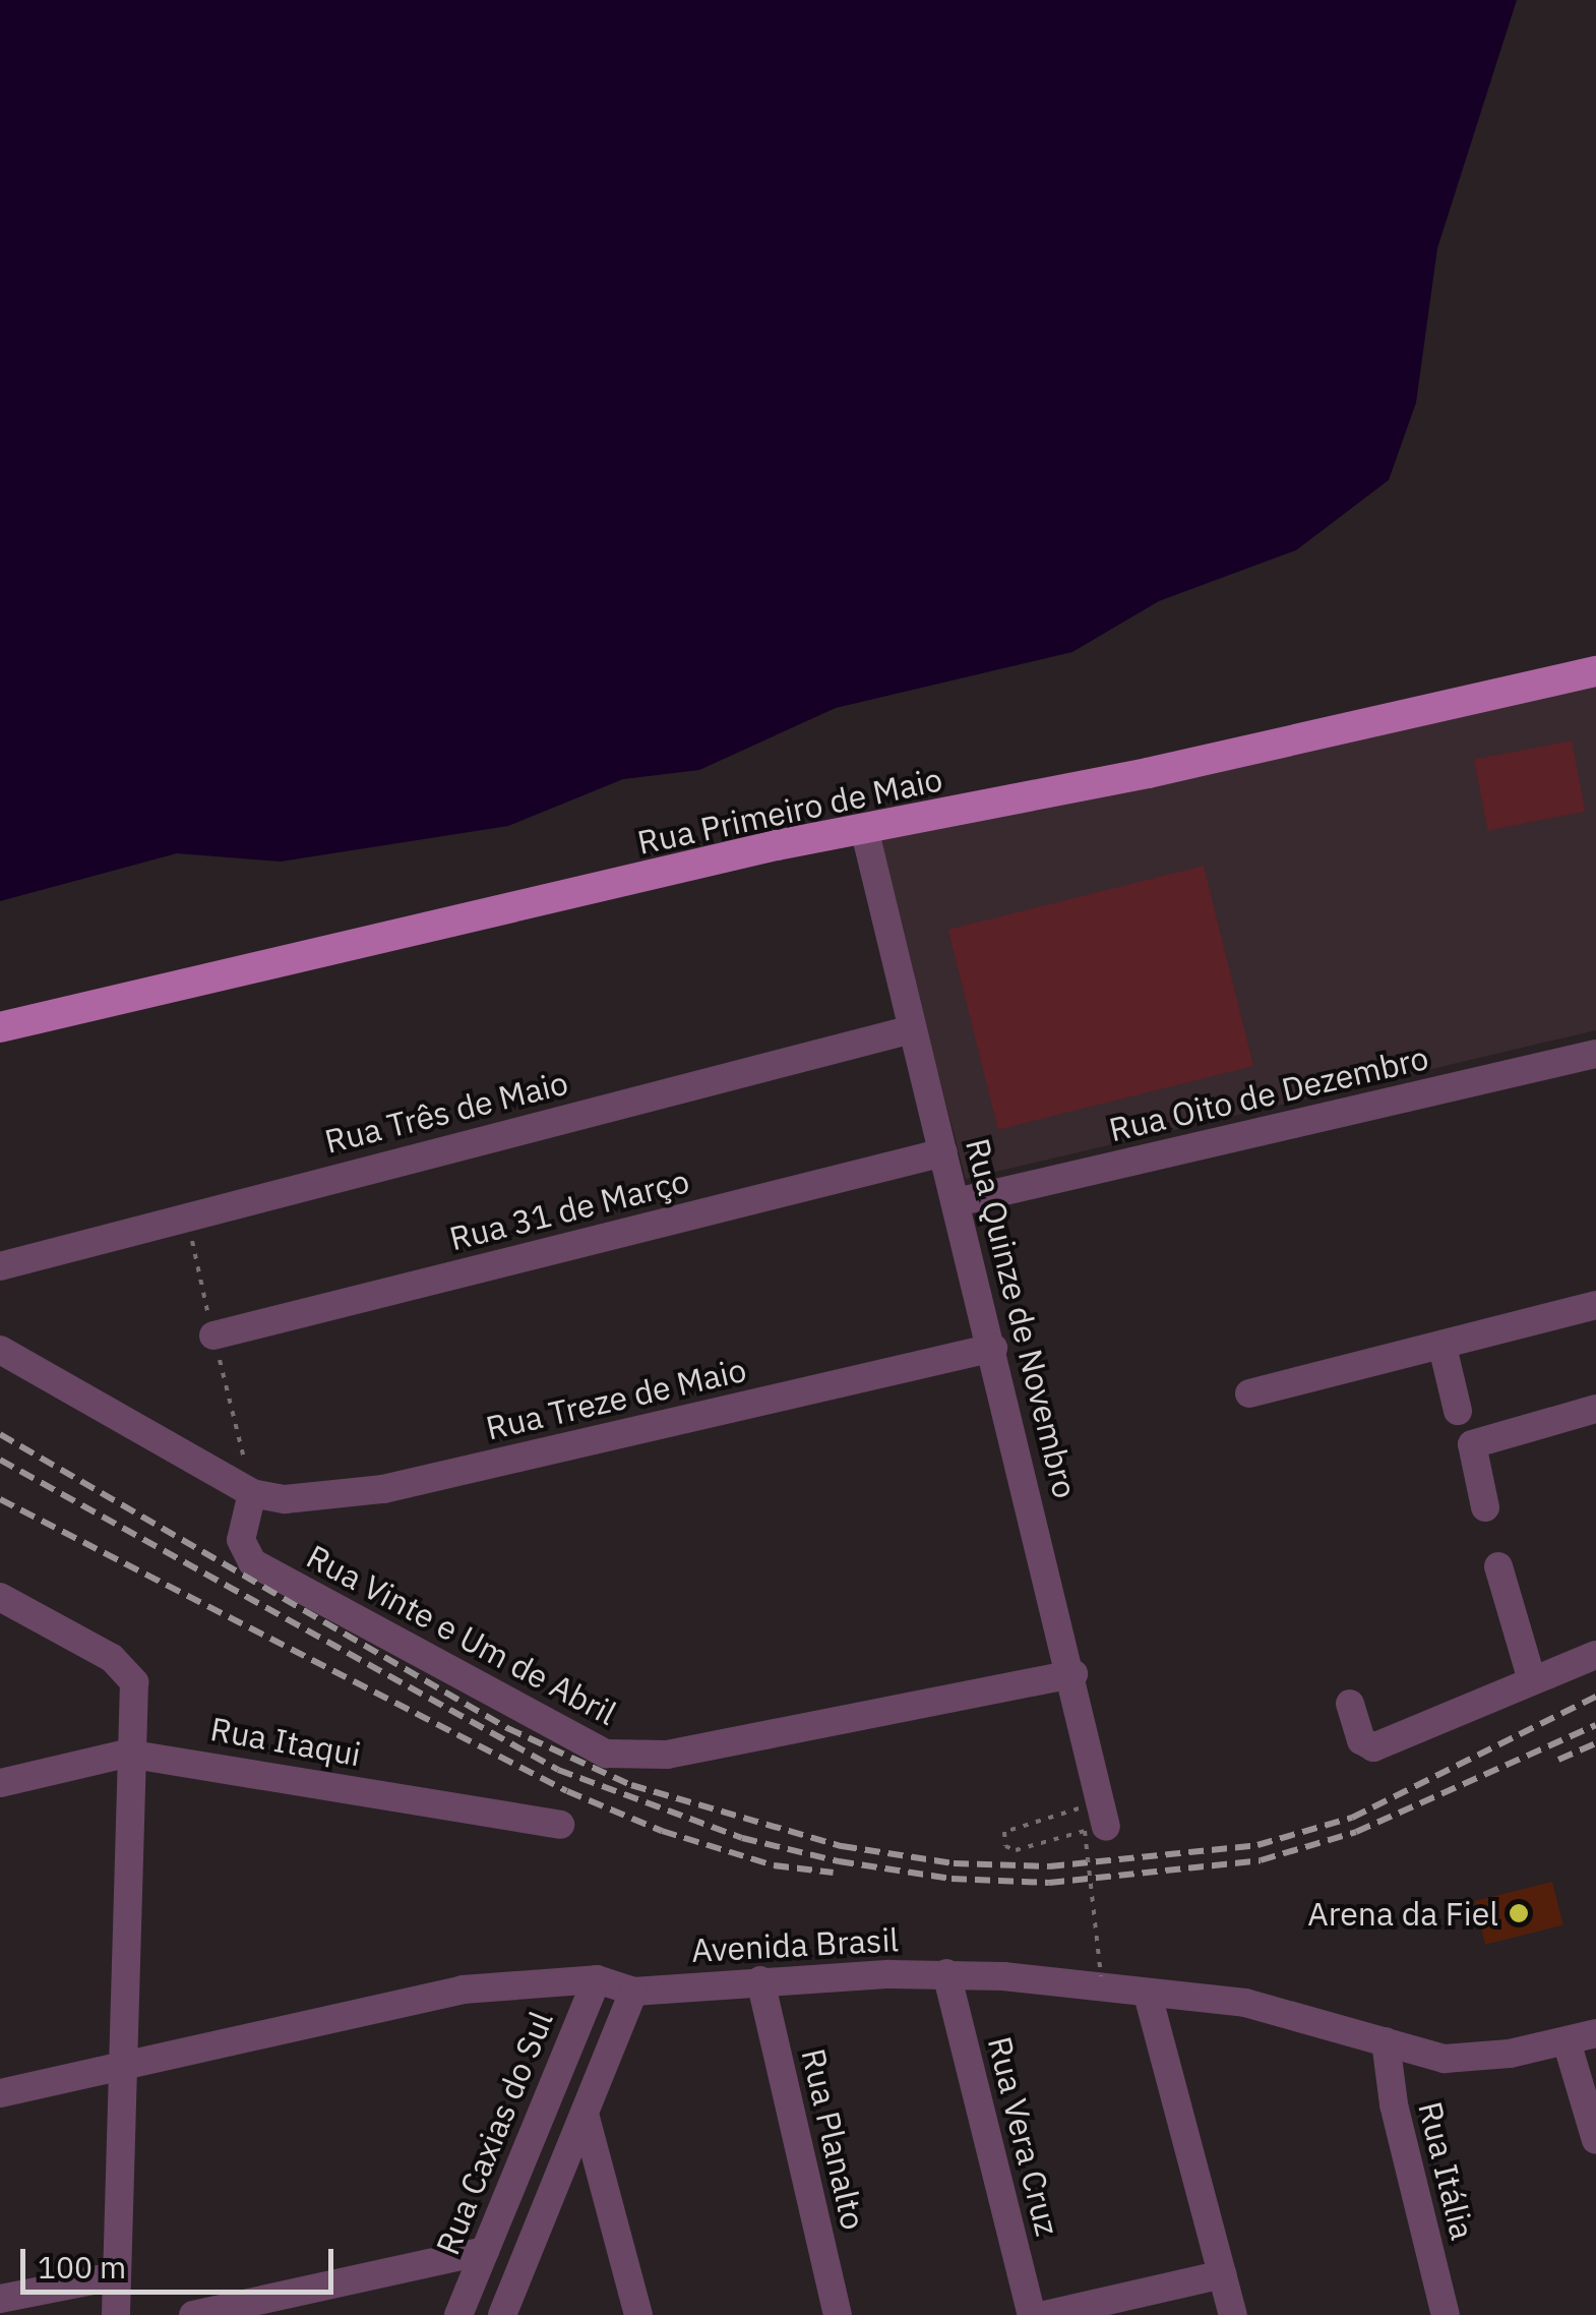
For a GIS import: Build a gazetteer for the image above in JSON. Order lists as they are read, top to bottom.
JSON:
{
  "streets": {
    "main road": ["Rua Primeiro de Maio"],
    "street": [
      "Rua Oito de Dezembro",
      "Rua Três de Maio",
      "Rua 31 de Março",
      "Rua Quinze de Novembro",
      "Rua Treze de Maio",
      "Rua Vinte e Um de Abril",
      "Rua Itaqui",
      "Avenida Brasil",
      "Rua Caxias do Sul",
      "Rua Vera Cruz",
      "Rua Planalto",
      "Rua Itália"
    ]
  },
  "crossings": [
    ["Rua Primeiro de Maio", "Rua Quinze de Novembro"],
    ["Rua Oito de Dezembro", "Rua Quinze de Novembro"],
    ["Rua Três de Maio", "Rua Quinze de Novembro"],
    ["Rua 31 de Março", "Rua Quinze de Novembro"],
    ["Rua Quinze de Novembro", "Rua Treze de Maio"],
    ["Rua Quinze de Novembro", "Rua Vinte e Um de Abril"],
    ["Rua Treze de Maio", "Rua Vinte e Um de Abril"],
    ["Avenida Brasil", "Rua Caxias do Sul"],
    ["Avenida Brasil", "Rua Vera Cruz"],
    ["Avenida Brasil", "Rua Planalto"],
    ["Avenida Brasil", "Rua Itália"]
  ],
  "places": ["Arena da Fiel"],
  "scale_bar": "100 m"
}
